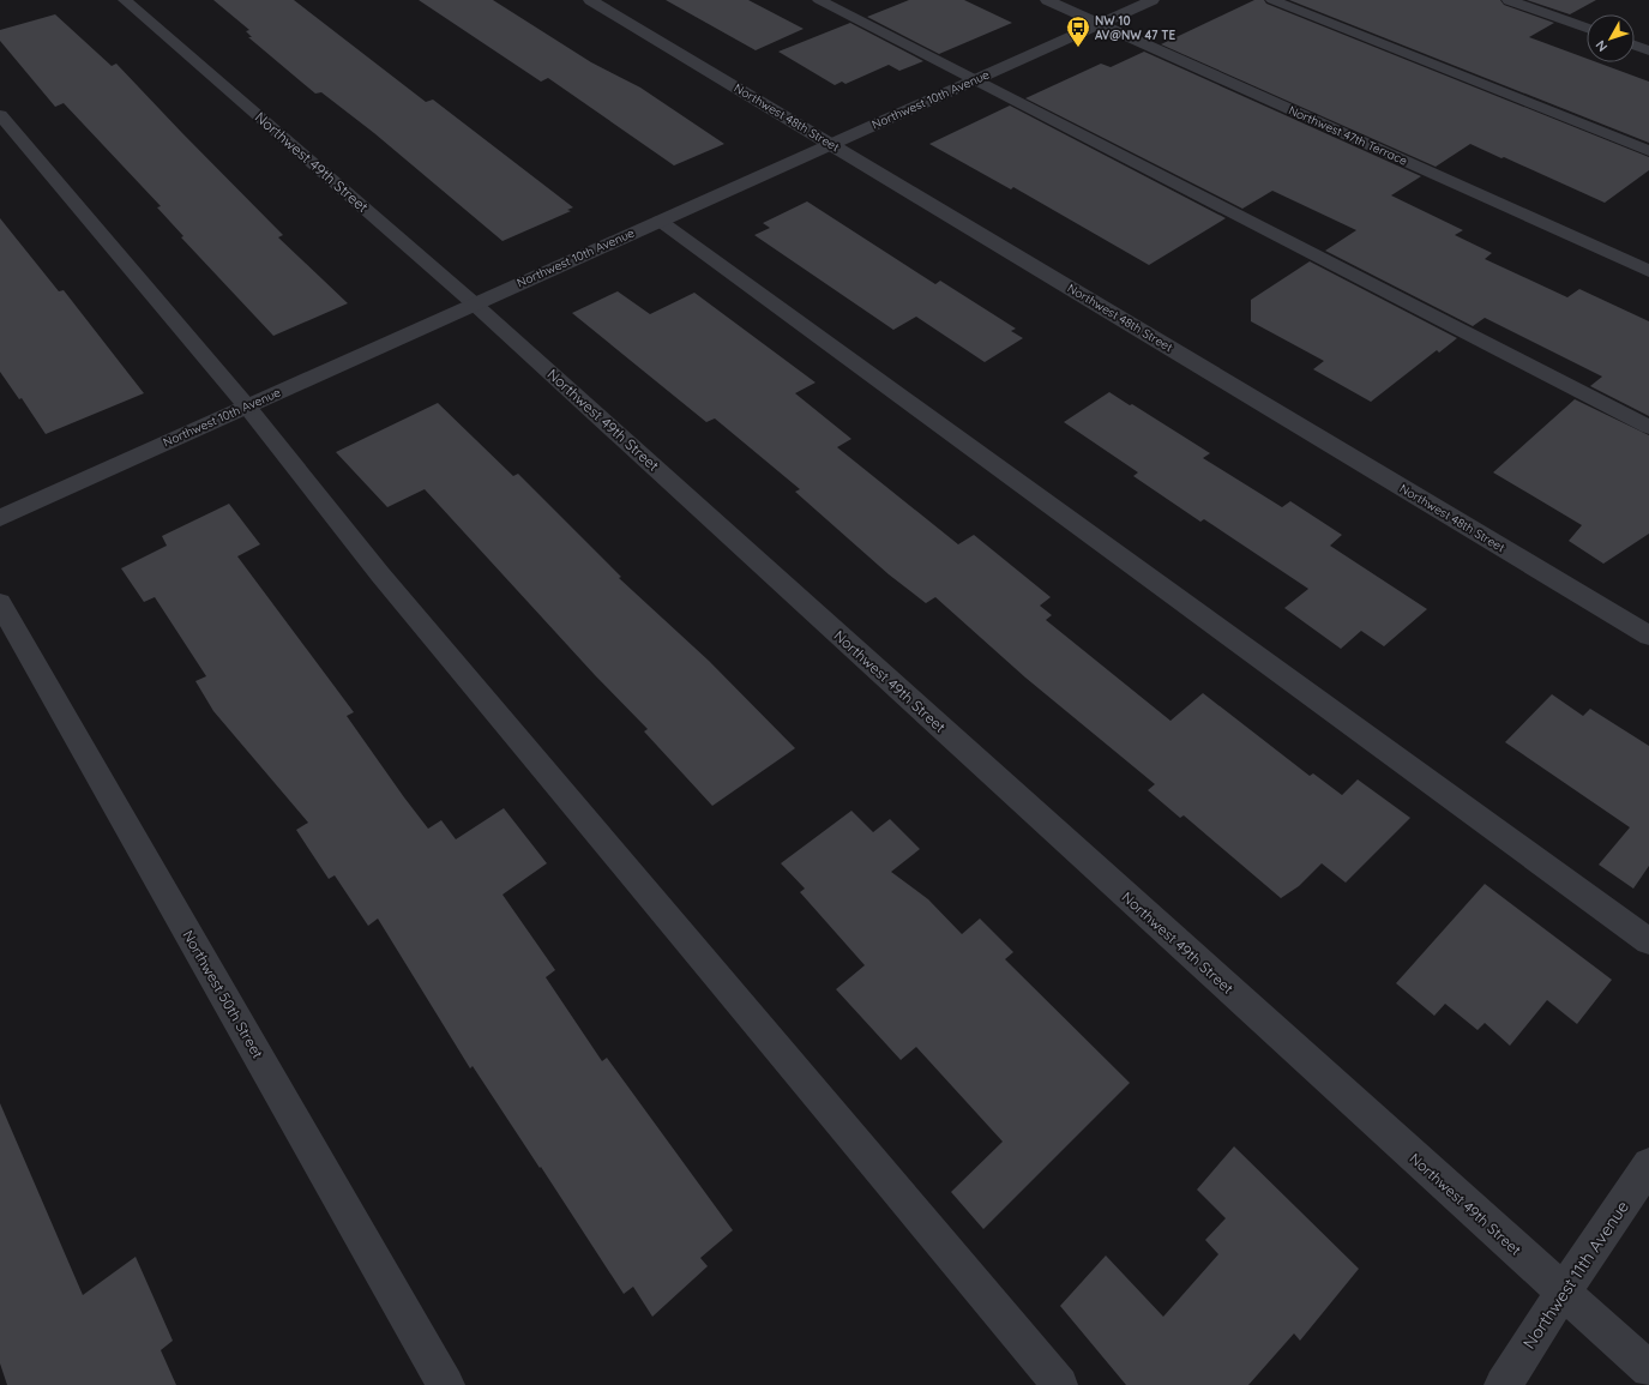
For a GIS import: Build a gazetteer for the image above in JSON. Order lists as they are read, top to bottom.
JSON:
{
  "streets": {
    "street": [
      "Northwest 10th Avenue",
      "Northwest 48th Street",
      "Northwest 47th Terrace",
      "Northwest 49th Street",
      "Northwest 50th Street",
      "Northwest 11th Avenue"
    ]
  },
  "crossings": [
    ["Northwest 10th Avenue", "Northwest 48th Street"],
    ["Northwest 10th Avenue", "Northwest 47th Terrace"],
    ["Northwest 10th Avenue", "Northwest 49th Street"],
    ["Northwest 49th Street", "Northwest 11th Avenue"]
  ],
  "places": {
    "bus stop": ["NW 10 AV@NW 47 TE"]
  },
  "north": "bottom left"
}
